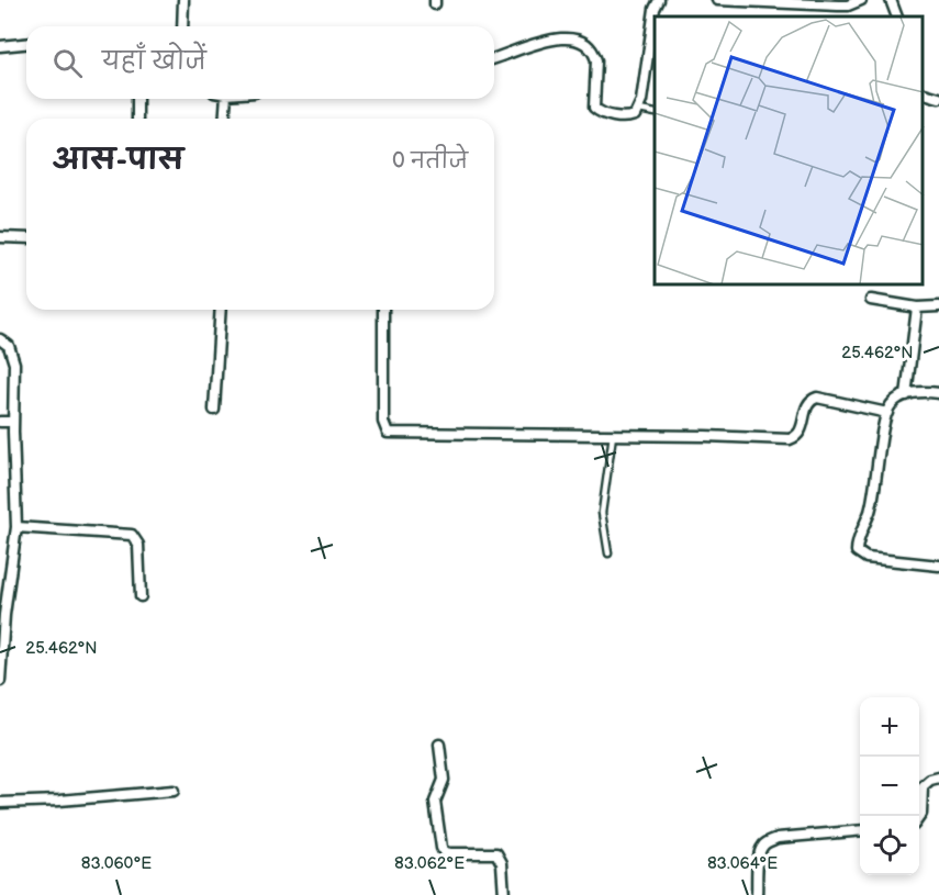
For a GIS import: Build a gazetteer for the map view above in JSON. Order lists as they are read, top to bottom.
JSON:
{
  "page": {
    "search": "यहाँ खोजें",
    "heading": ["आस-पास", "0 नतीजे"],
    "map_buttons": ["+", "−"]
  },
  "coordinates": [
    "25.462°N",
    "83.060°E",
    "83.062°E",
    "83.064°E"
  ]
}
